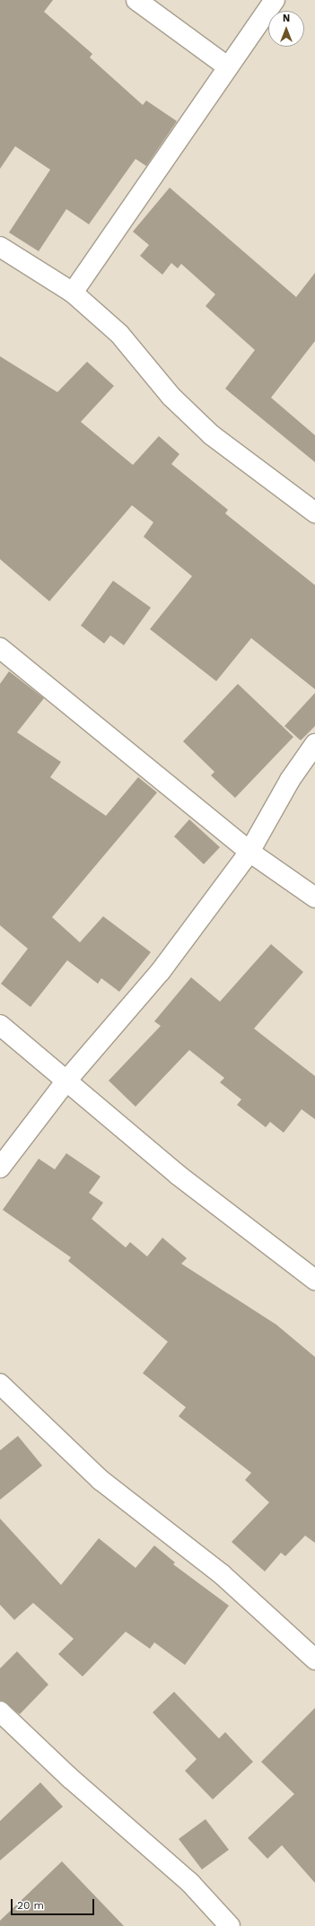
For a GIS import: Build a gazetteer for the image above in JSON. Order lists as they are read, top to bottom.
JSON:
{
  "scale_bar": "20 m",
  "north": "top"
}
